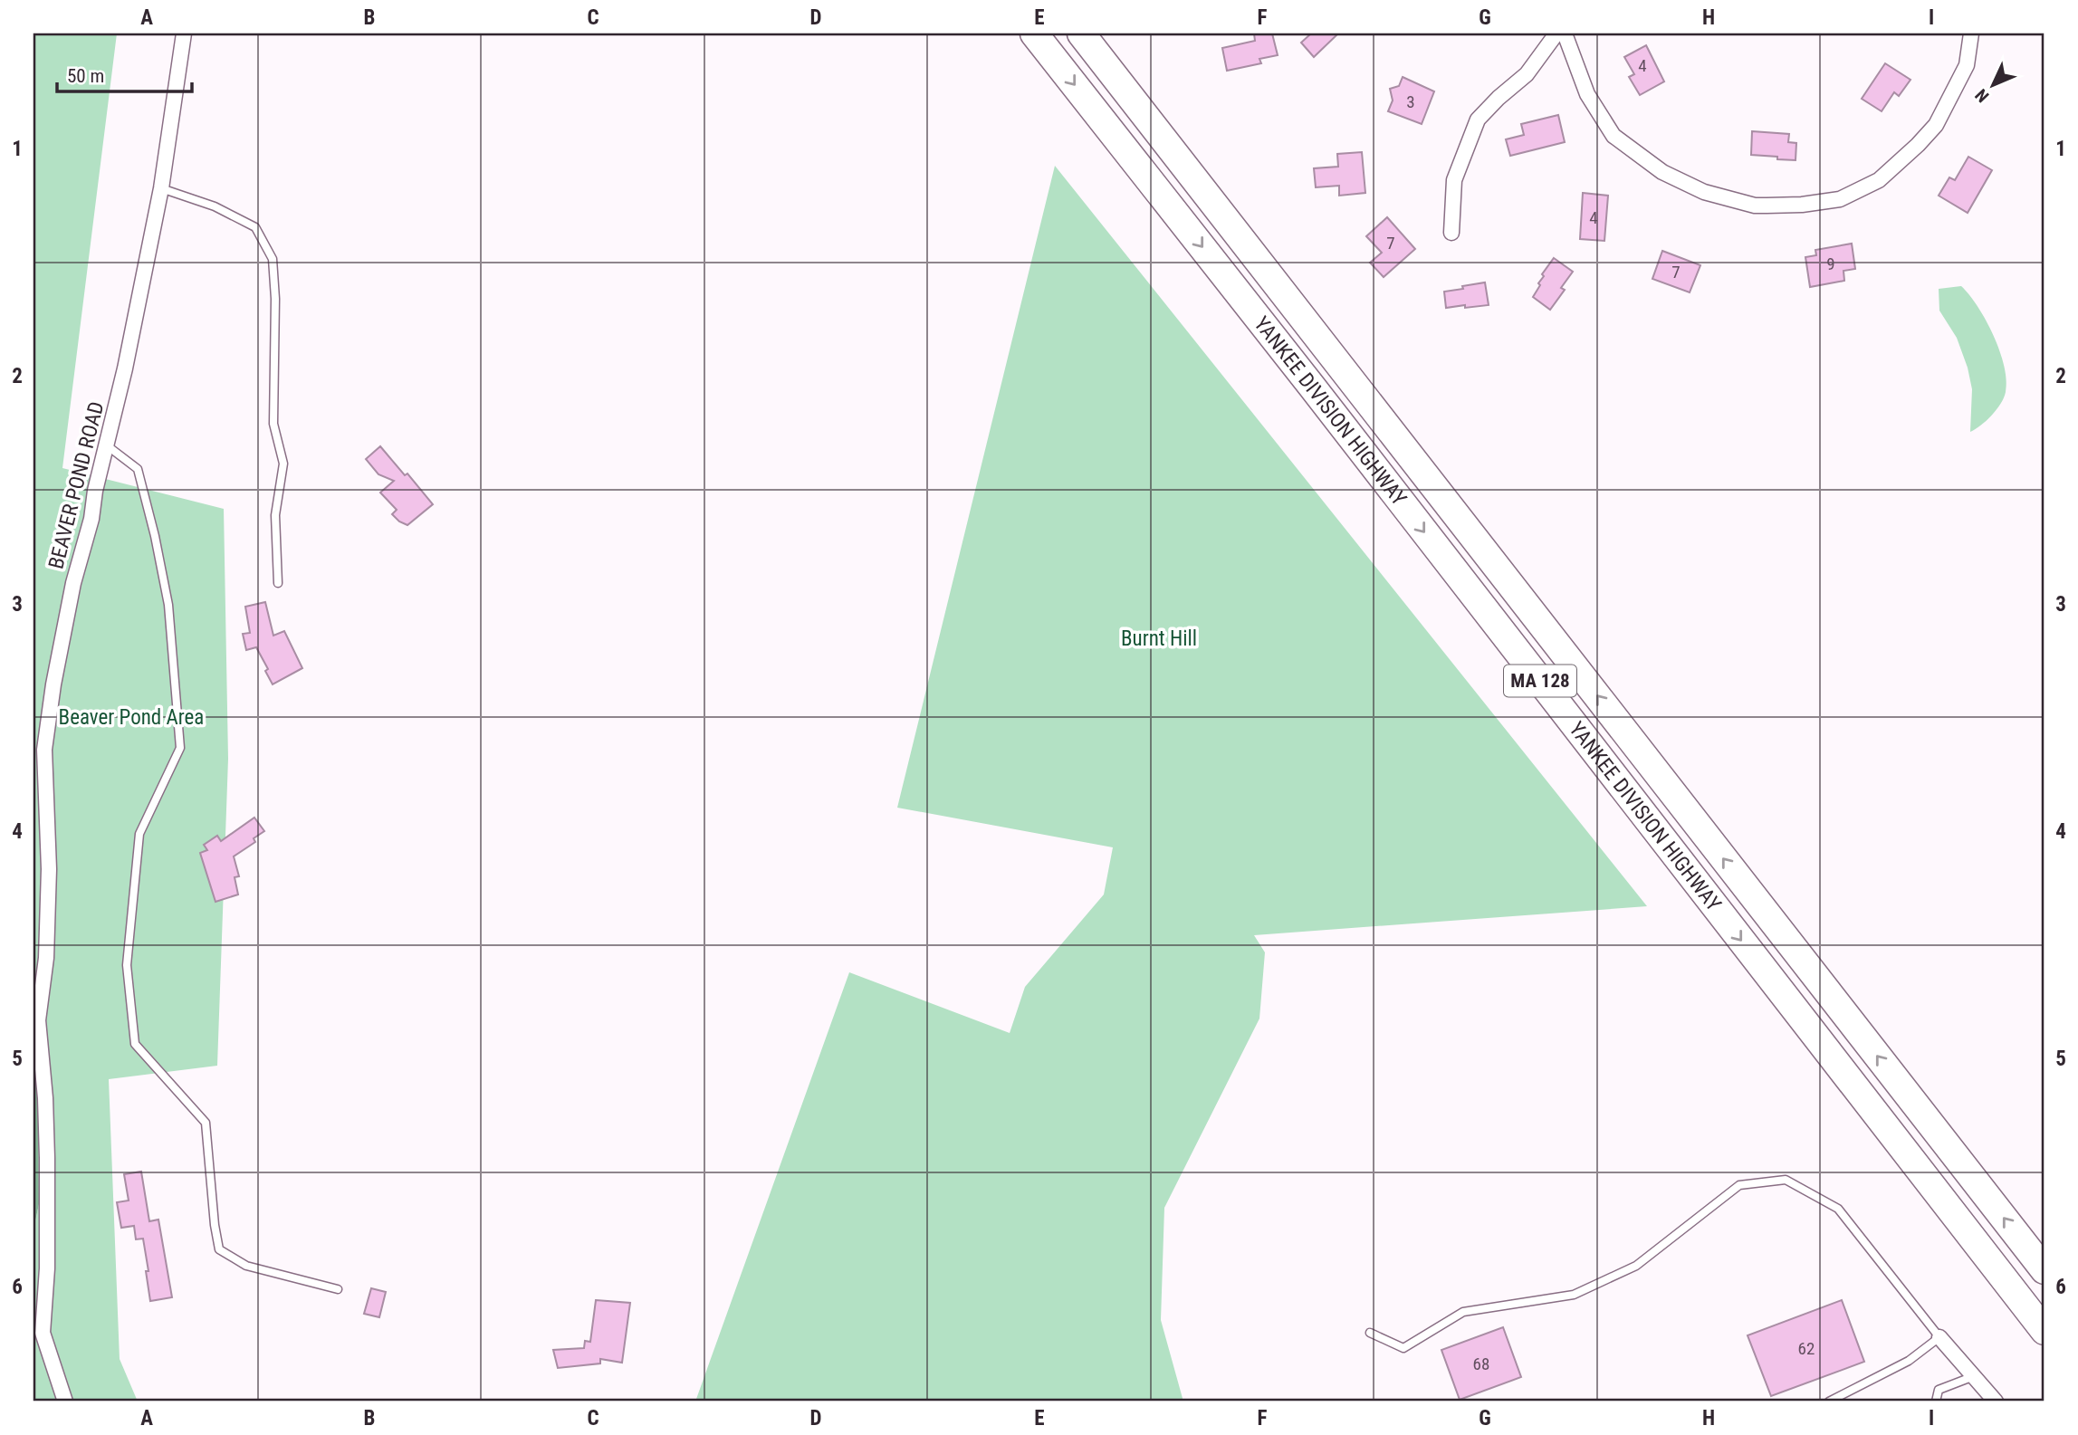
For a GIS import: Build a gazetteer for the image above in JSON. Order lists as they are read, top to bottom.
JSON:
{
  "streets": {
    "highway": ["YANKEE DIVISION HIGHWAY", "MA 128"],
    "street": ["BEAVER POND ROAD"]
  },
  "parks": ["Burnt Hill", "Beaver Pond Area"],
  "house_numbers": [
    "4",
    "3",
    "4",
    "7",
    "9",
    "7",
    "62",
    "68"
  ],
  "scale_bar": "50 m",
  "north": "bottom left",
  "grid": {
    "columns": [
      "A",
      "B",
      "C",
      "D",
      "E",
      "F",
      "G",
      "H",
      "I"
    ],
    "rows": [
      "1",
      "2",
      "3",
      "4",
      "5",
      "6"
    ]
  }
}
